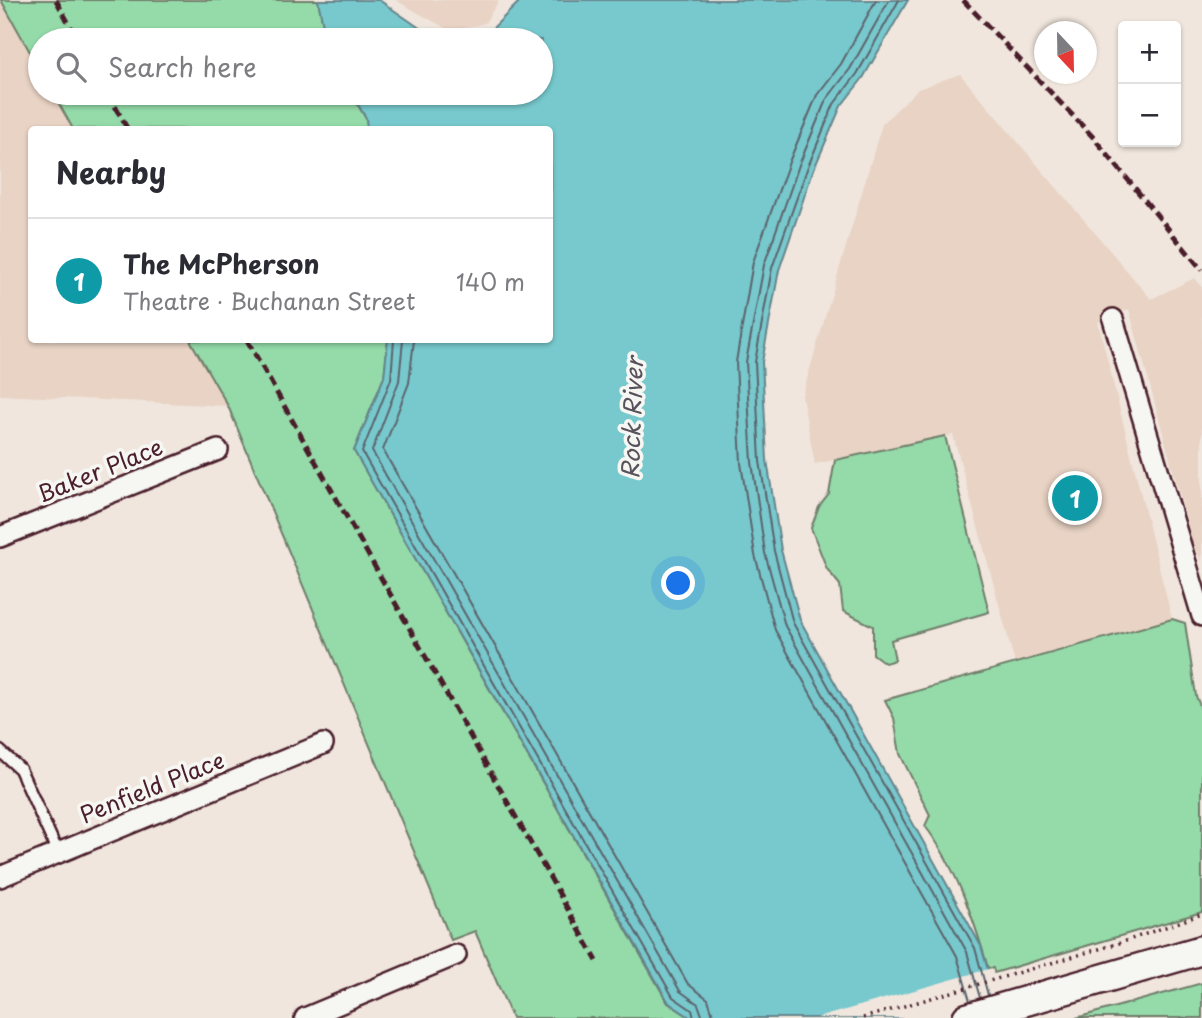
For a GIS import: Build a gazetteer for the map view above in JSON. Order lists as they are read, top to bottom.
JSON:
{
  "streets": {
    "street": ["Baker Place", "Penfield Place"]
  },
  "water": ["Rock River"],
  "north": "bottom",
  "page": {
    "map_buttons": ["+", "−"],
    "search": "Search here",
    "heading": "Nearby",
    "list": [
      {
        "mark": "1",
        "name": "The McPherson",
        "note": "Theatre · Buchanan Street",
        "value": "140 m"
      }
    ],
    "pins": "1"
  }
}
